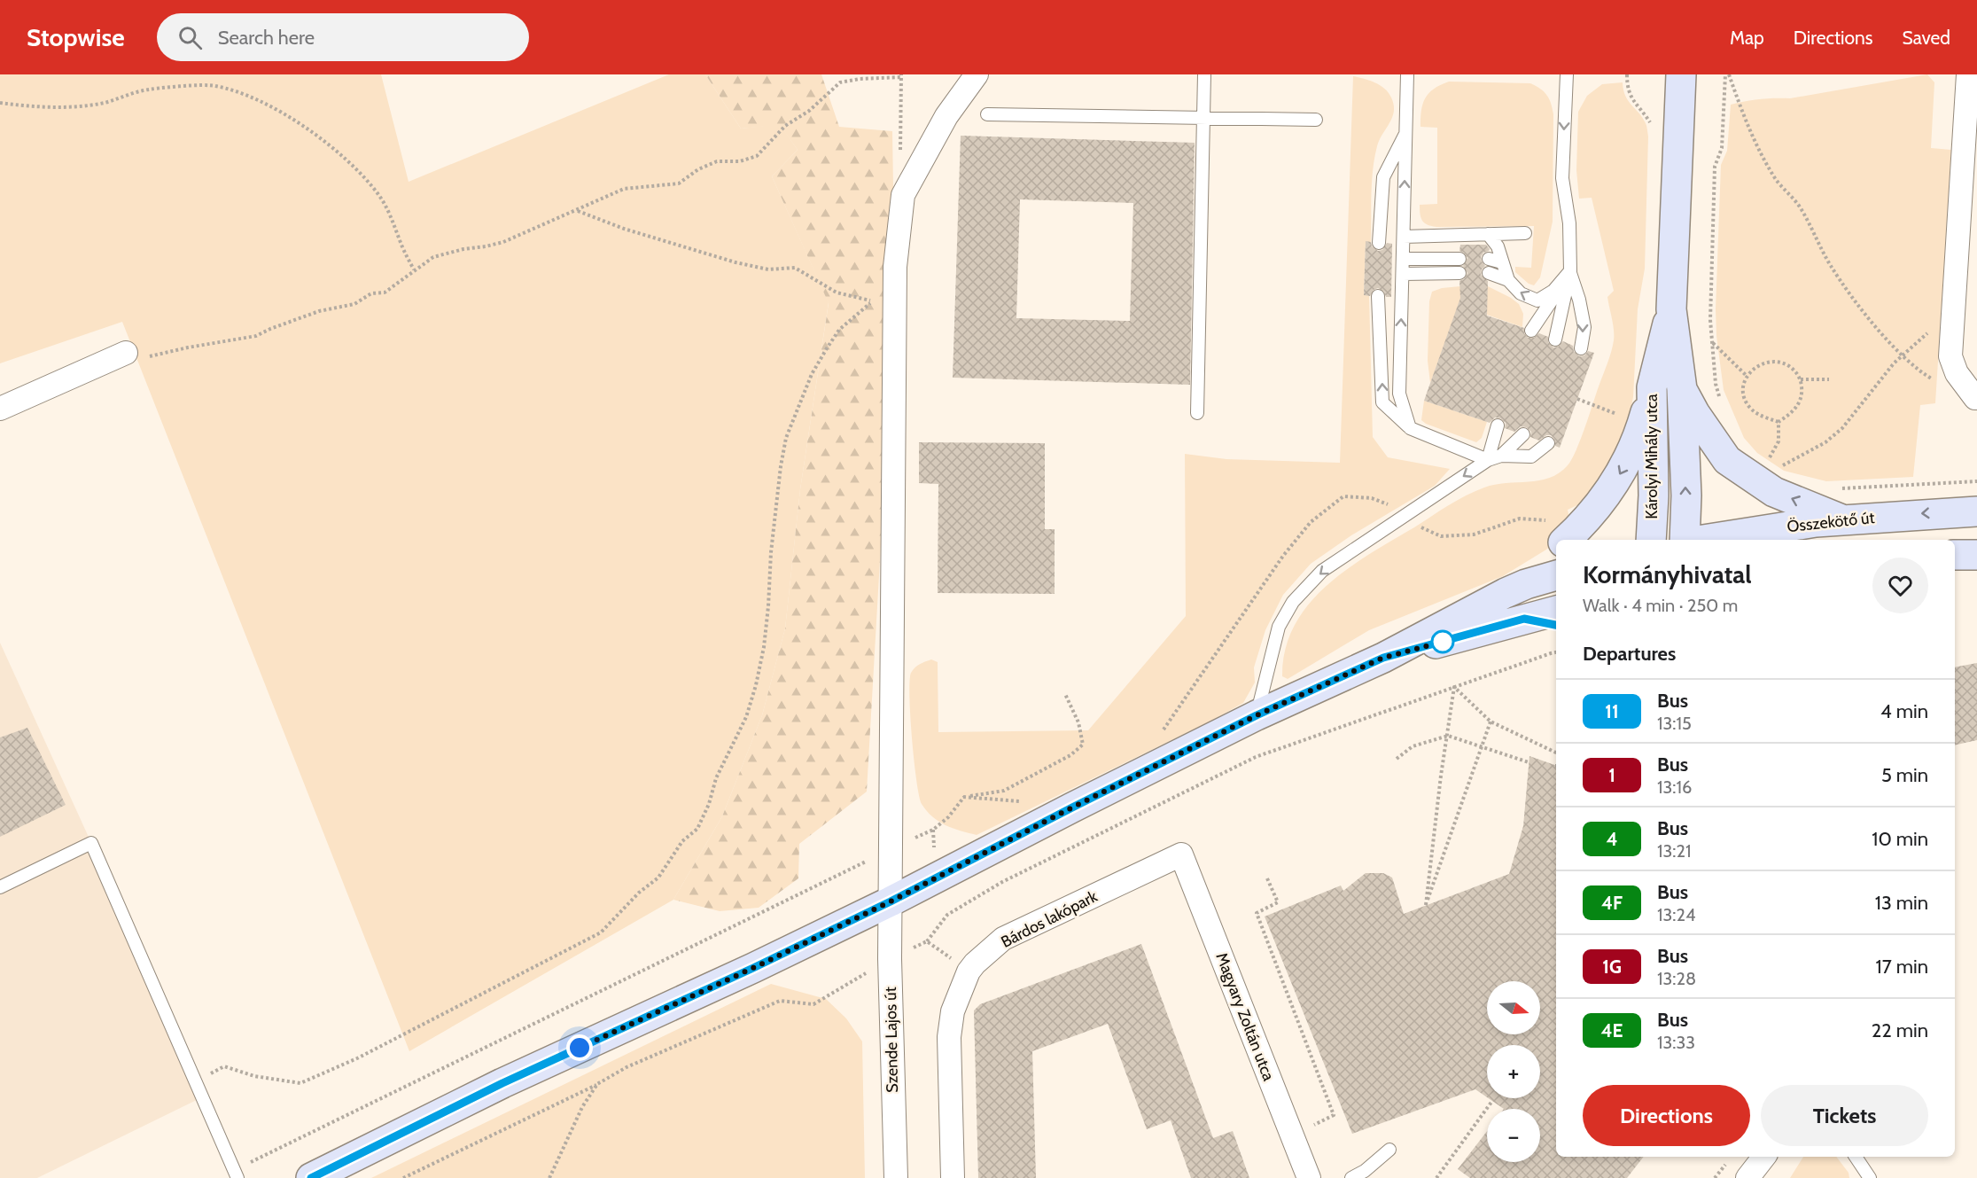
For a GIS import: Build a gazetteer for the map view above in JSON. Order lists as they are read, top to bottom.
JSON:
{
  "streets": {
    "street": [
      "Károlyi Mihály utca",
      "Összekötő út",
      "Bárdos lakópark",
      "Magyary Zoltán utca",
      "Szende Lajos út"
    ]
  },
  "crossings": [
    ["Bárdos lakópark", "Magyary Zoltán utca"]
  ],
  "one_way": ["Összekötő út"],
  "lines": ["bus line 11"],
  "north": "right",
  "page": {
    "header": "Stopwise",
    "search": "Search here",
    "nav": ["Map", "Directions", "Saved"],
    "heading": [
      ["Kormányhivatal", "Walk · 4 min · 250 m"],
      "Departures"
    ],
    "list": [
      {
        "mark": "11",
        "name": "Bus",
        "note": "13:15",
        "value": "4 min"
      },
      {
        "mark": "1",
        "name": "Bus",
        "note": "13:16",
        "value": "5 min"
      },
      {
        "mark": "4",
        "name": "Bus",
        "note": "13:21",
        "value": "10 min"
      },
      {
        "mark": "4F",
        "name": "Bus",
        "note": "13:24",
        "value": "13 min"
      },
      {
        "mark": "1G",
        "name": "Bus",
        "note": "13:28",
        "value": "17 min"
      },
      {
        "mark": "4E",
        "name": "Bus",
        "note": "13:33",
        "value": "22 min"
      }
    ],
    "map_buttons": ["+", "−"],
    "buttons": ["Directions", "Tickets"]
  }
}
